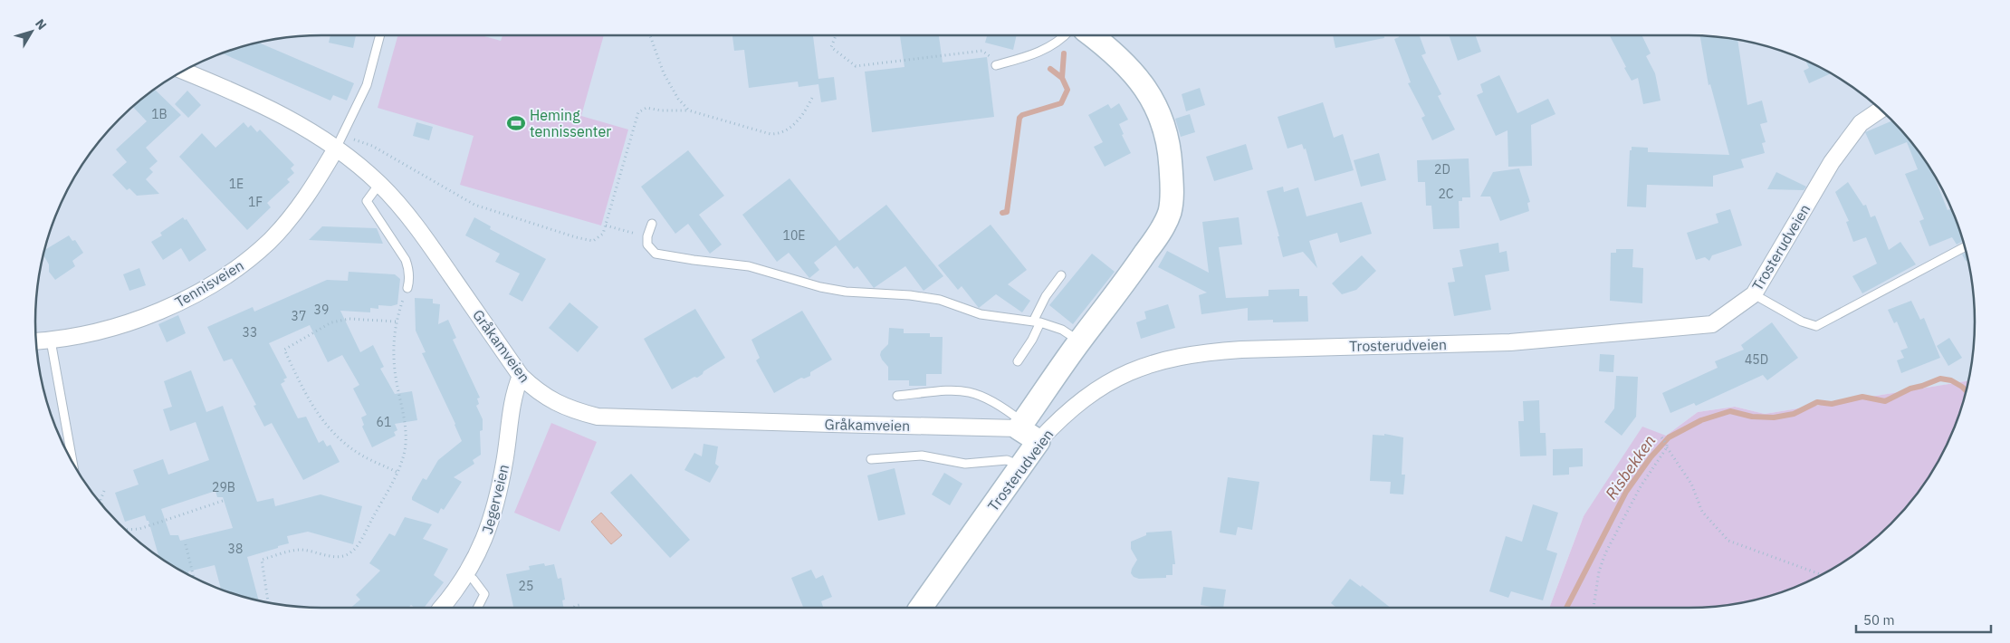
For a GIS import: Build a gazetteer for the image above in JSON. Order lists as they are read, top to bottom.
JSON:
{
  "streets": {
    "street": [
      "Trosterudveien",
      "Tennisveien",
      "Gråkamveien",
      "Jegerveien"
    ]
  },
  "crossings": [
    ["Tennisveien", "Gråkamveien"],
    ["Gråkamveien", "Jegerveien"]
  ],
  "water": ["Risbekken"],
  "places": {
    "sports": ["Heming tennissenter"]
  },
  "house_numbers": [
    "1B",
    "2D",
    "1E",
    "2C",
    "1F",
    "10E",
    "39",
    "37",
    "33",
    "45D",
    "61",
    "29B",
    "38",
    "25"
  ],
  "scale_bar": "50 m",
  "north": "top right"
}
